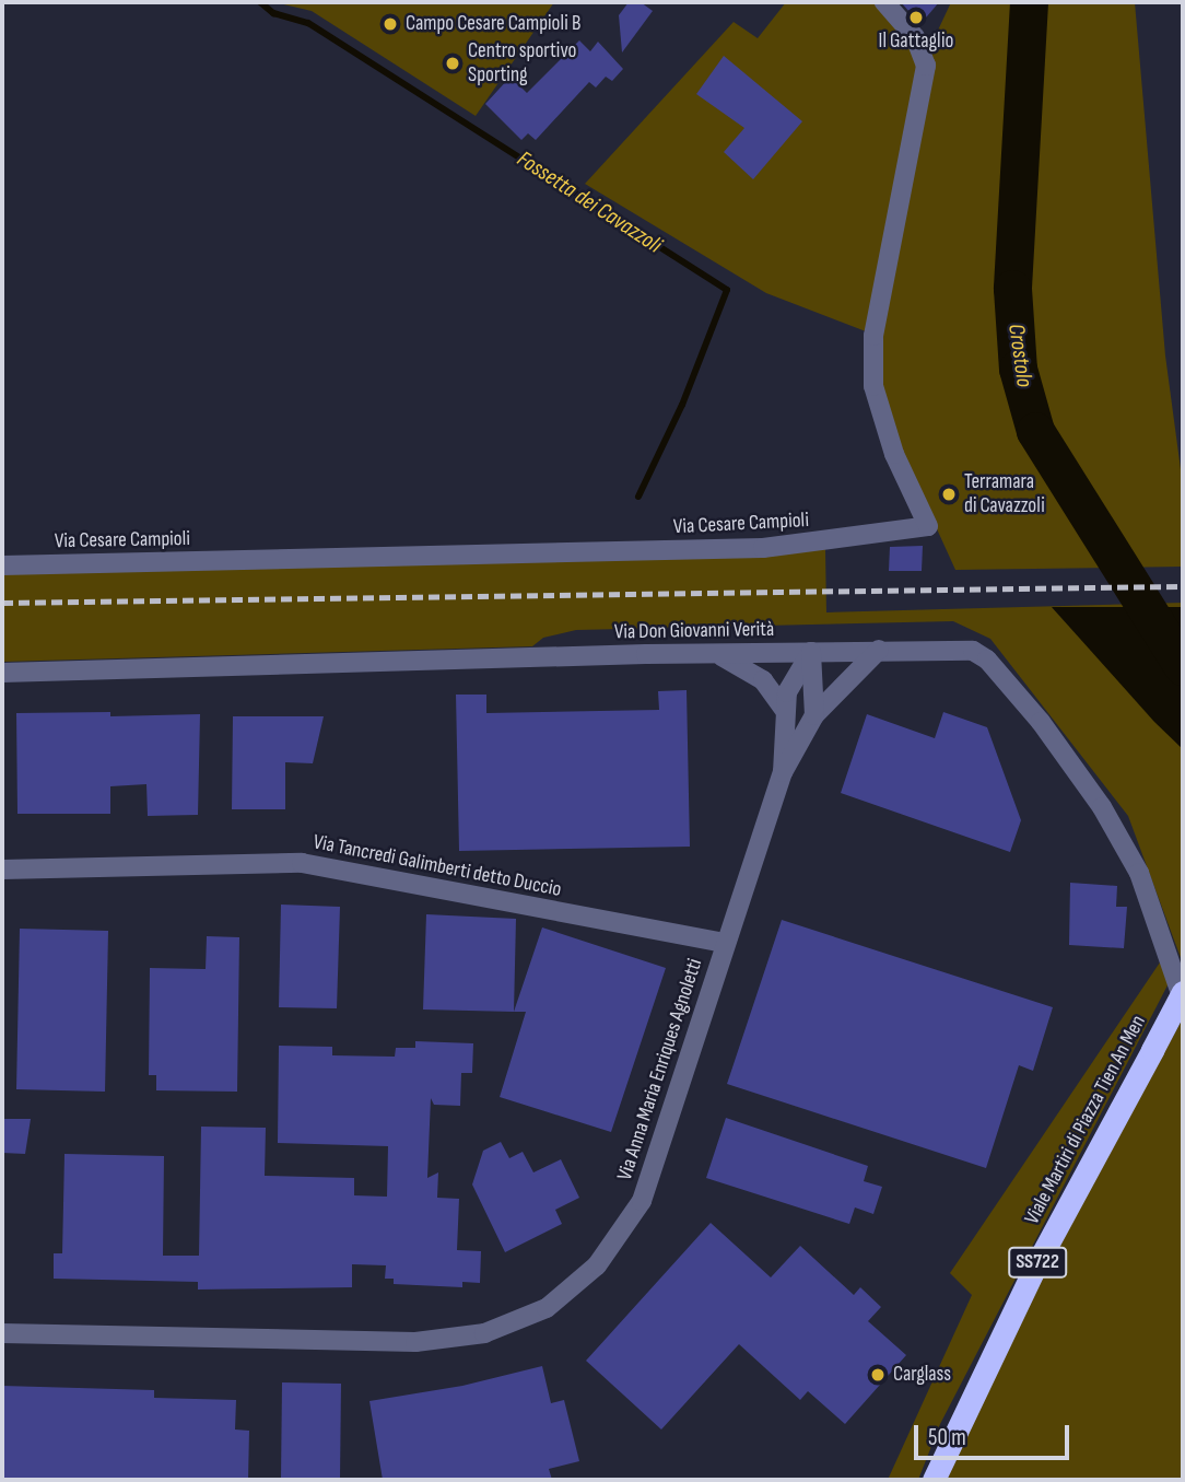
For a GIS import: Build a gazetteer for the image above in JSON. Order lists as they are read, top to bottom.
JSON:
{
  "streets": {
    "highway": ["Viale Martiri di Piazza Tien An Men", "SS722"],
    "street": [
      "Via Cesare Campioli",
      "Via Don Giovanni Verità",
      "Via Tancredi Galimberti detto Duccio",
      "Via Anna Maria Enriques Agnoletti"
    ]
  },
  "crossings": [
    ["Via Don Giovanni Verità", "Via Anna Maria Enriques Agnoletti"],
    ["Via Tancredi Galimberti detto Duccio", "Via Anna Maria Enriques Agnoletti"]
  ],
  "water": ["Fossetta dei Cavazzoli", "Crostolo"],
  "places": [
    "Il Gattaglio",
    "Campo Cesare Campioli B",
    "Centro sportivo Sporting",
    "Terramara di Cavazzoli",
    "Carglass"
  ],
  "scale_bar": "50 m"
}
